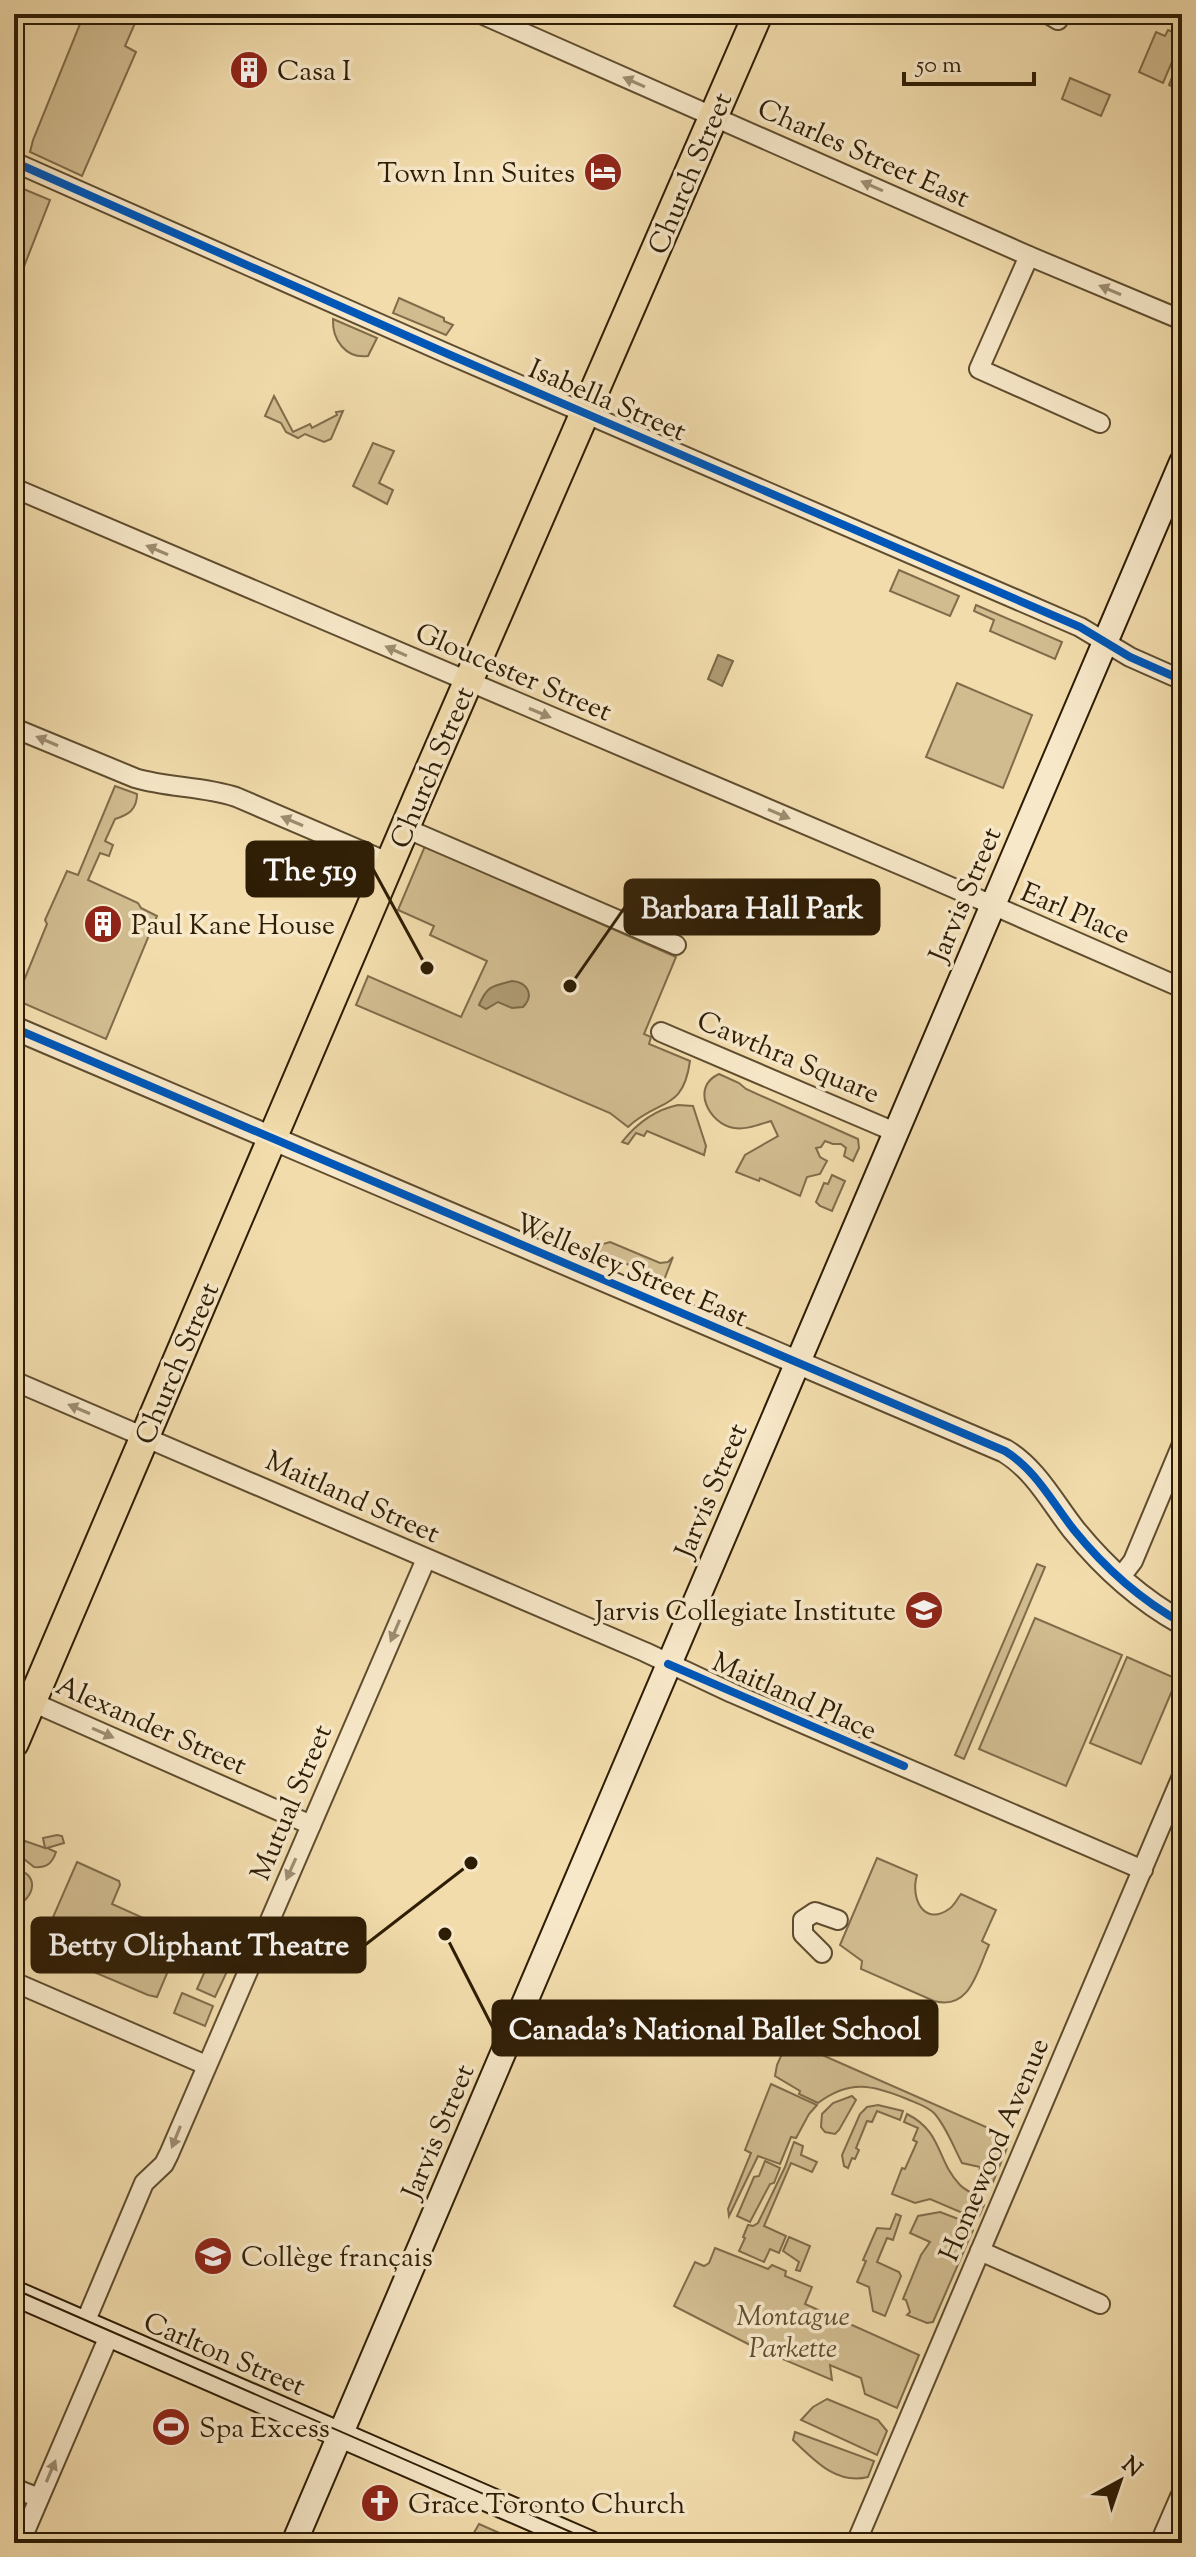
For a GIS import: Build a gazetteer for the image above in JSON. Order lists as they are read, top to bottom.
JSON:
{
  "streets": {
    "main road": ["Church Street", "Jarvis Street", "Carlton Street"],
    "street": [
      "Charles Street East",
      "Isabella Street",
      "Gloucester Street",
      "Earl Place",
      "Cawthra Square",
      "Wellesley Street East",
      "Maitland Street",
      "Maitland Place",
      "Alexander Street",
      "Mutual Street",
      "Homewood Avenue"
    ]
  },
  "crossings": [
    ["Charles Street East", "Church Street"],
    ["Church Street", "Isabella Street"],
    ["Church Street", "Gloucester Street"],
    ["Church Street", "Wellesley Street East"],
    ["Church Street", "Maitland Street"],
    ["Church Street", "Alexander Street"],
    ["Isabella Street", "Jarvis Street"],
    ["Gloucester Street", "Jarvis Street"],
    ["Gloucester Street", "Earl Place"],
    ["Jarvis Street", "Earl Place"],
    ["Jarvis Street", "Cawthra Square"],
    ["Jarvis Street", "Wellesley Street East"],
    ["Jarvis Street", "Maitland Street"],
    ["Jarvis Street", "Maitland Place"],
    ["Jarvis Street", "Carlton Street"],
    ["Maitland Street", "Maitland Place"],
    ["Maitland Street", "Mutual Street"],
    ["Maitland Place", "Homewood Avenue"],
    ["Alexander Street", "Mutual Street"],
    ["Mutual Street", "Carlton Street"]
  ],
  "one_way": ["Charles Street East", "Alexander Street", "Mutual Street"],
  "parks": ["Montague Parkette"],
  "places": {
    "building": ["Casa I", "Paul Kane House"],
    "hotel": ["Town Inn Suites"],
    "other": [
      "The 519",
      "Barbara Hall Park",
      "Betty Oliphant Theatre",
      "Canada's National Ballet School"
    ],
    "school or university": ["Jarvis Collegiate Institute", "Collège français"],
    "sports": ["Spa Excess"],
    "church": ["Grace Toronto Church"]
  },
  "scale_bar": "50 m",
  "north": "top right"
}
